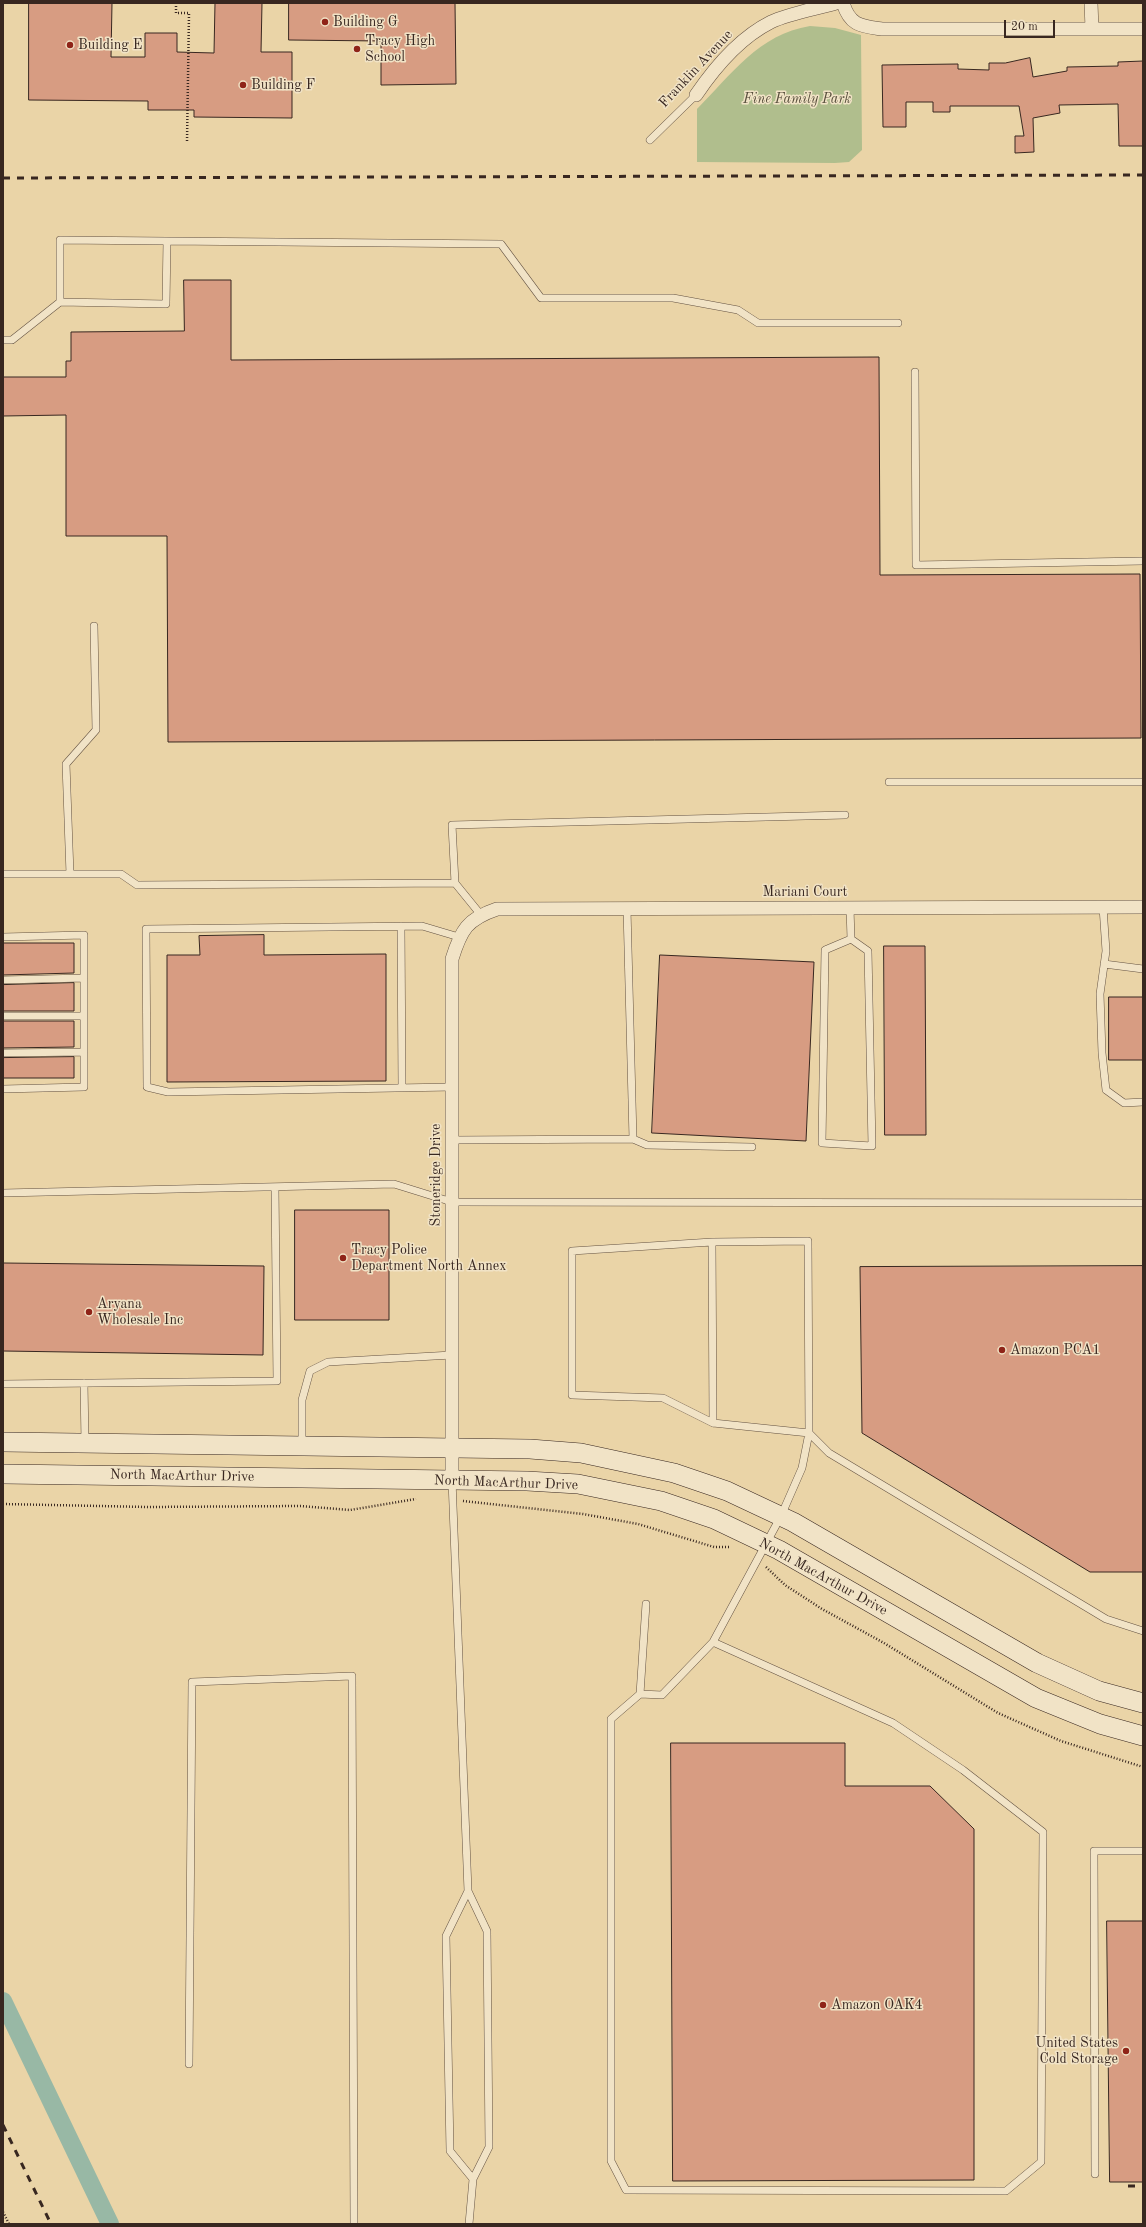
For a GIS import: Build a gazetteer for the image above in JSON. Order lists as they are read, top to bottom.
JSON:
{
  "streets": {
    "main road": ["North MacArthur Drive"],
    "street": ["Franklin Avenue", "Mariani Court", "Stoneridge Drive"]
  },
  "crossings": [
    ["Mariani Court", "Stoneridge Drive"],
    ["Stoneridge Drive", "North MacArthur Drive"]
  ],
  "parks": ["Fine Family Park"],
  "places": [
    "Building G",
    "Building E",
    "Tracy High School",
    "Building F",
    "Tracy Police Department North Annex",
    "Aryana Wholesale Inc",
    "Amazon PCA1",
    "Amazon OAK4",
    "United States Cold Storage"
  ],
  "scale_bar": "20 m"
}
